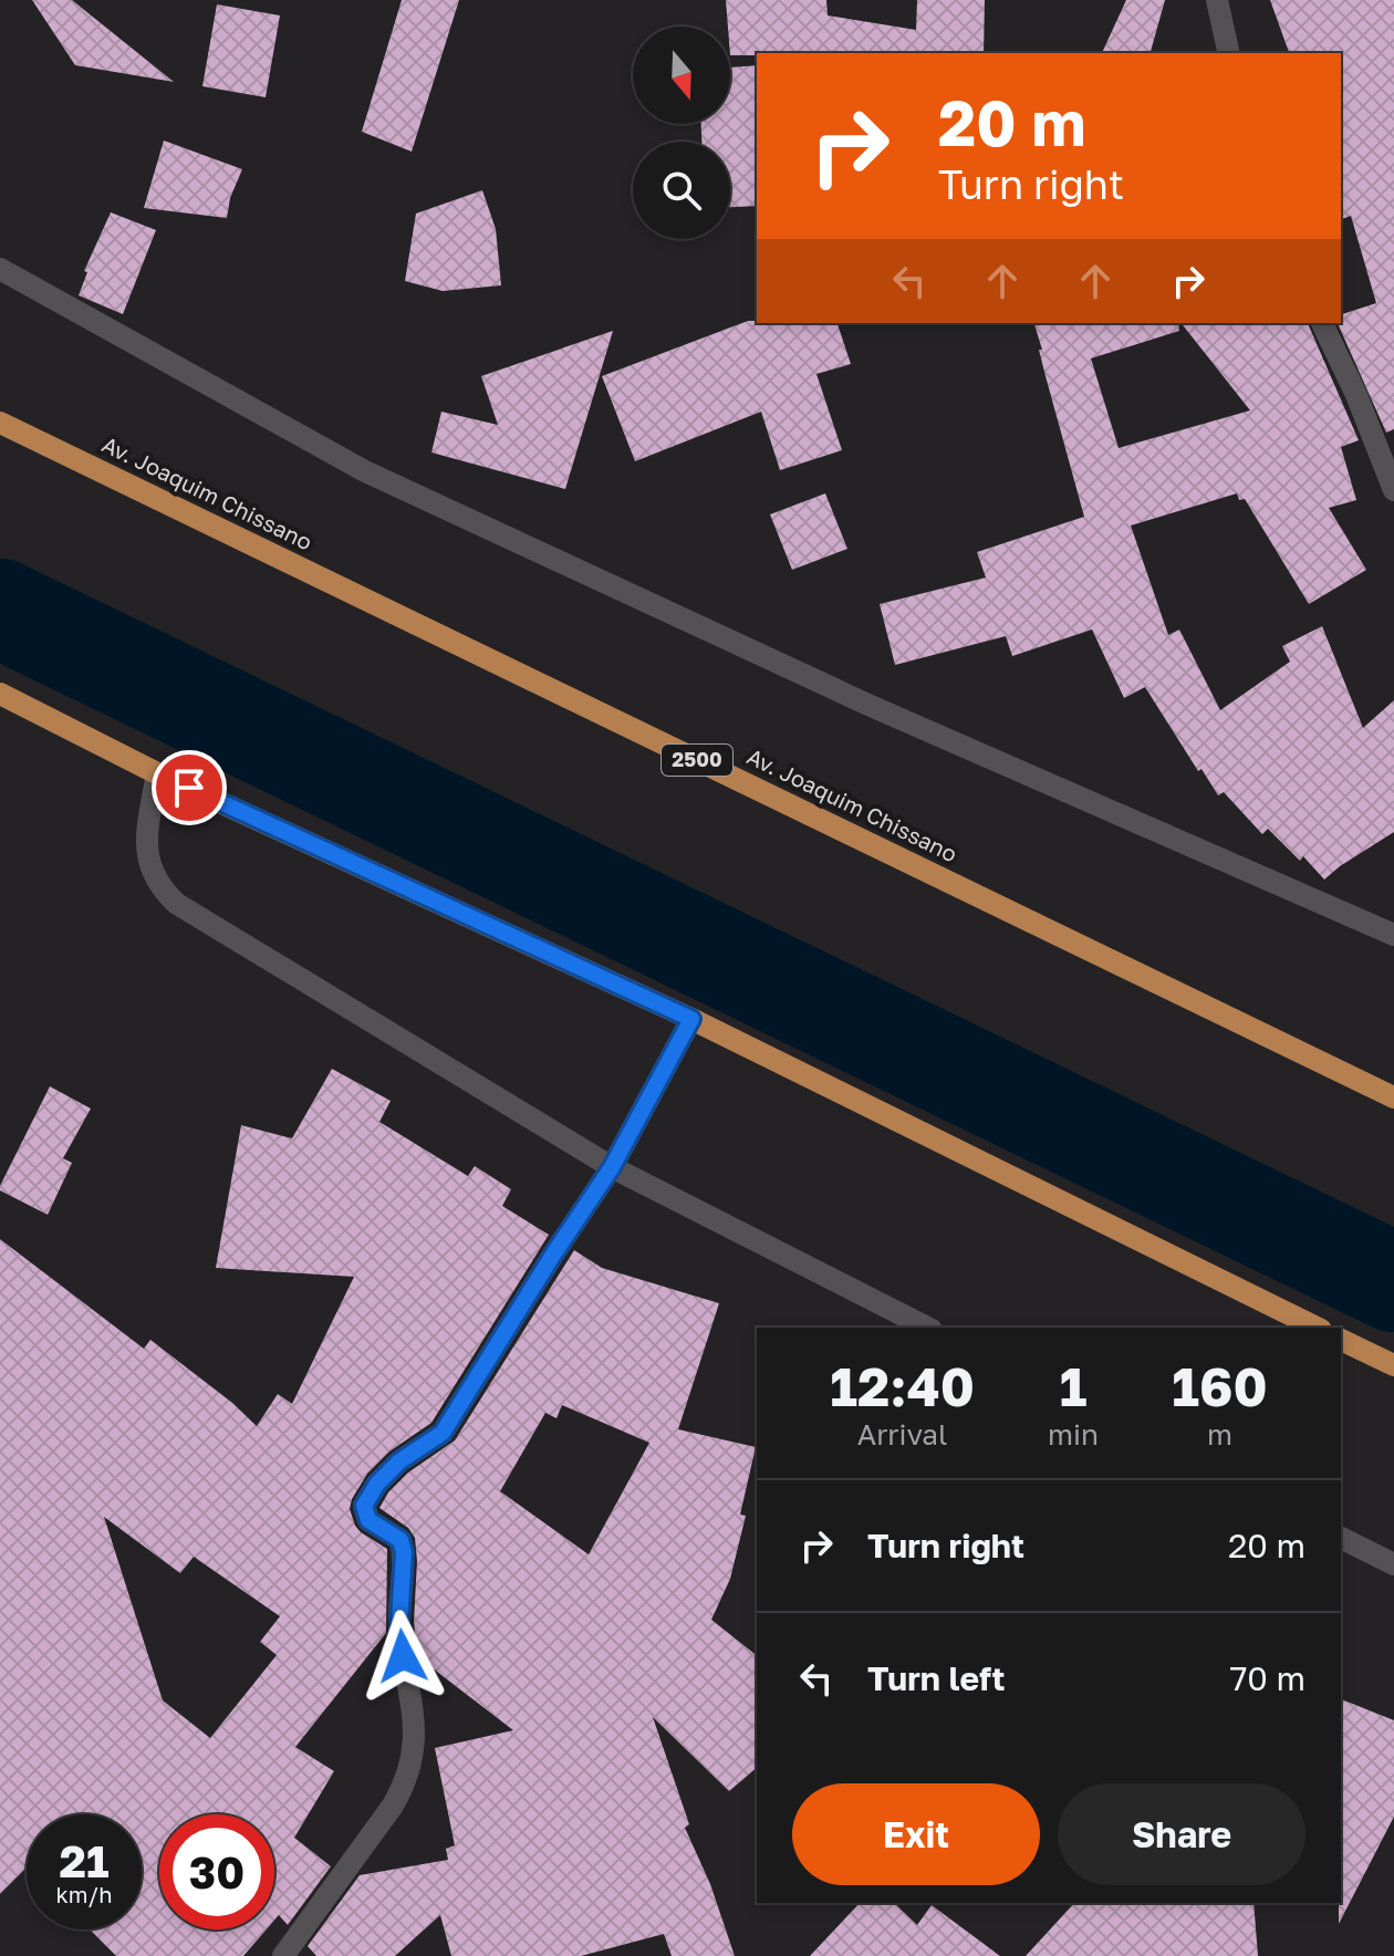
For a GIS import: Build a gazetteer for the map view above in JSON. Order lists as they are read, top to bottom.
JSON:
{
  "streets": {
    "main road": ["Av. Joaquim Chissano", "2500"]
  },
  "north": "bottom",
  "page": {
    "turn": ["20 m", "Turn right"],
    "eta": [
      "12:40",
      "Arrival",
      "1",
      "min",
      "160",
      "m"
    ],
    "list": [
      {
        "name": "Turn right",
        "value": "20 m"
      },
      {
        "name": "Turn left",
        "value": "70 m"
      }
    ],
    "buttons": ["Exit", "Share"],
    "speed": "21 km/h",
    "limit": "30"
  }
}
